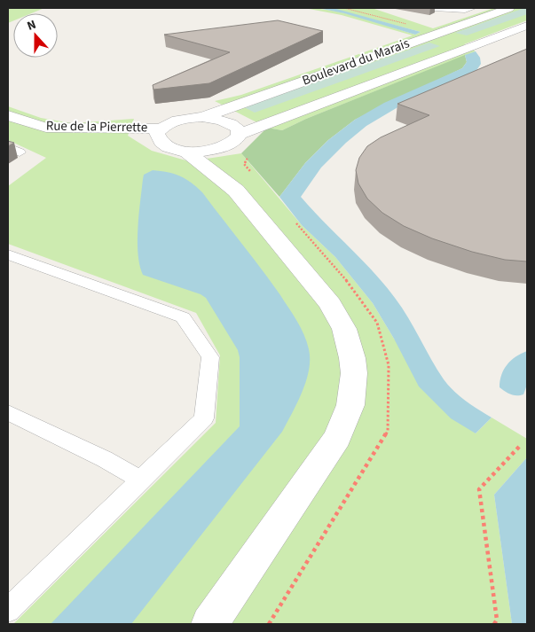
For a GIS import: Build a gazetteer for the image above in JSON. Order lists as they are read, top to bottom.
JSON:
{
  "streets": {
    "street": ["Boulevard du Marais", "Rue de la Pierrette"]
  },
  "north": "top"
}
